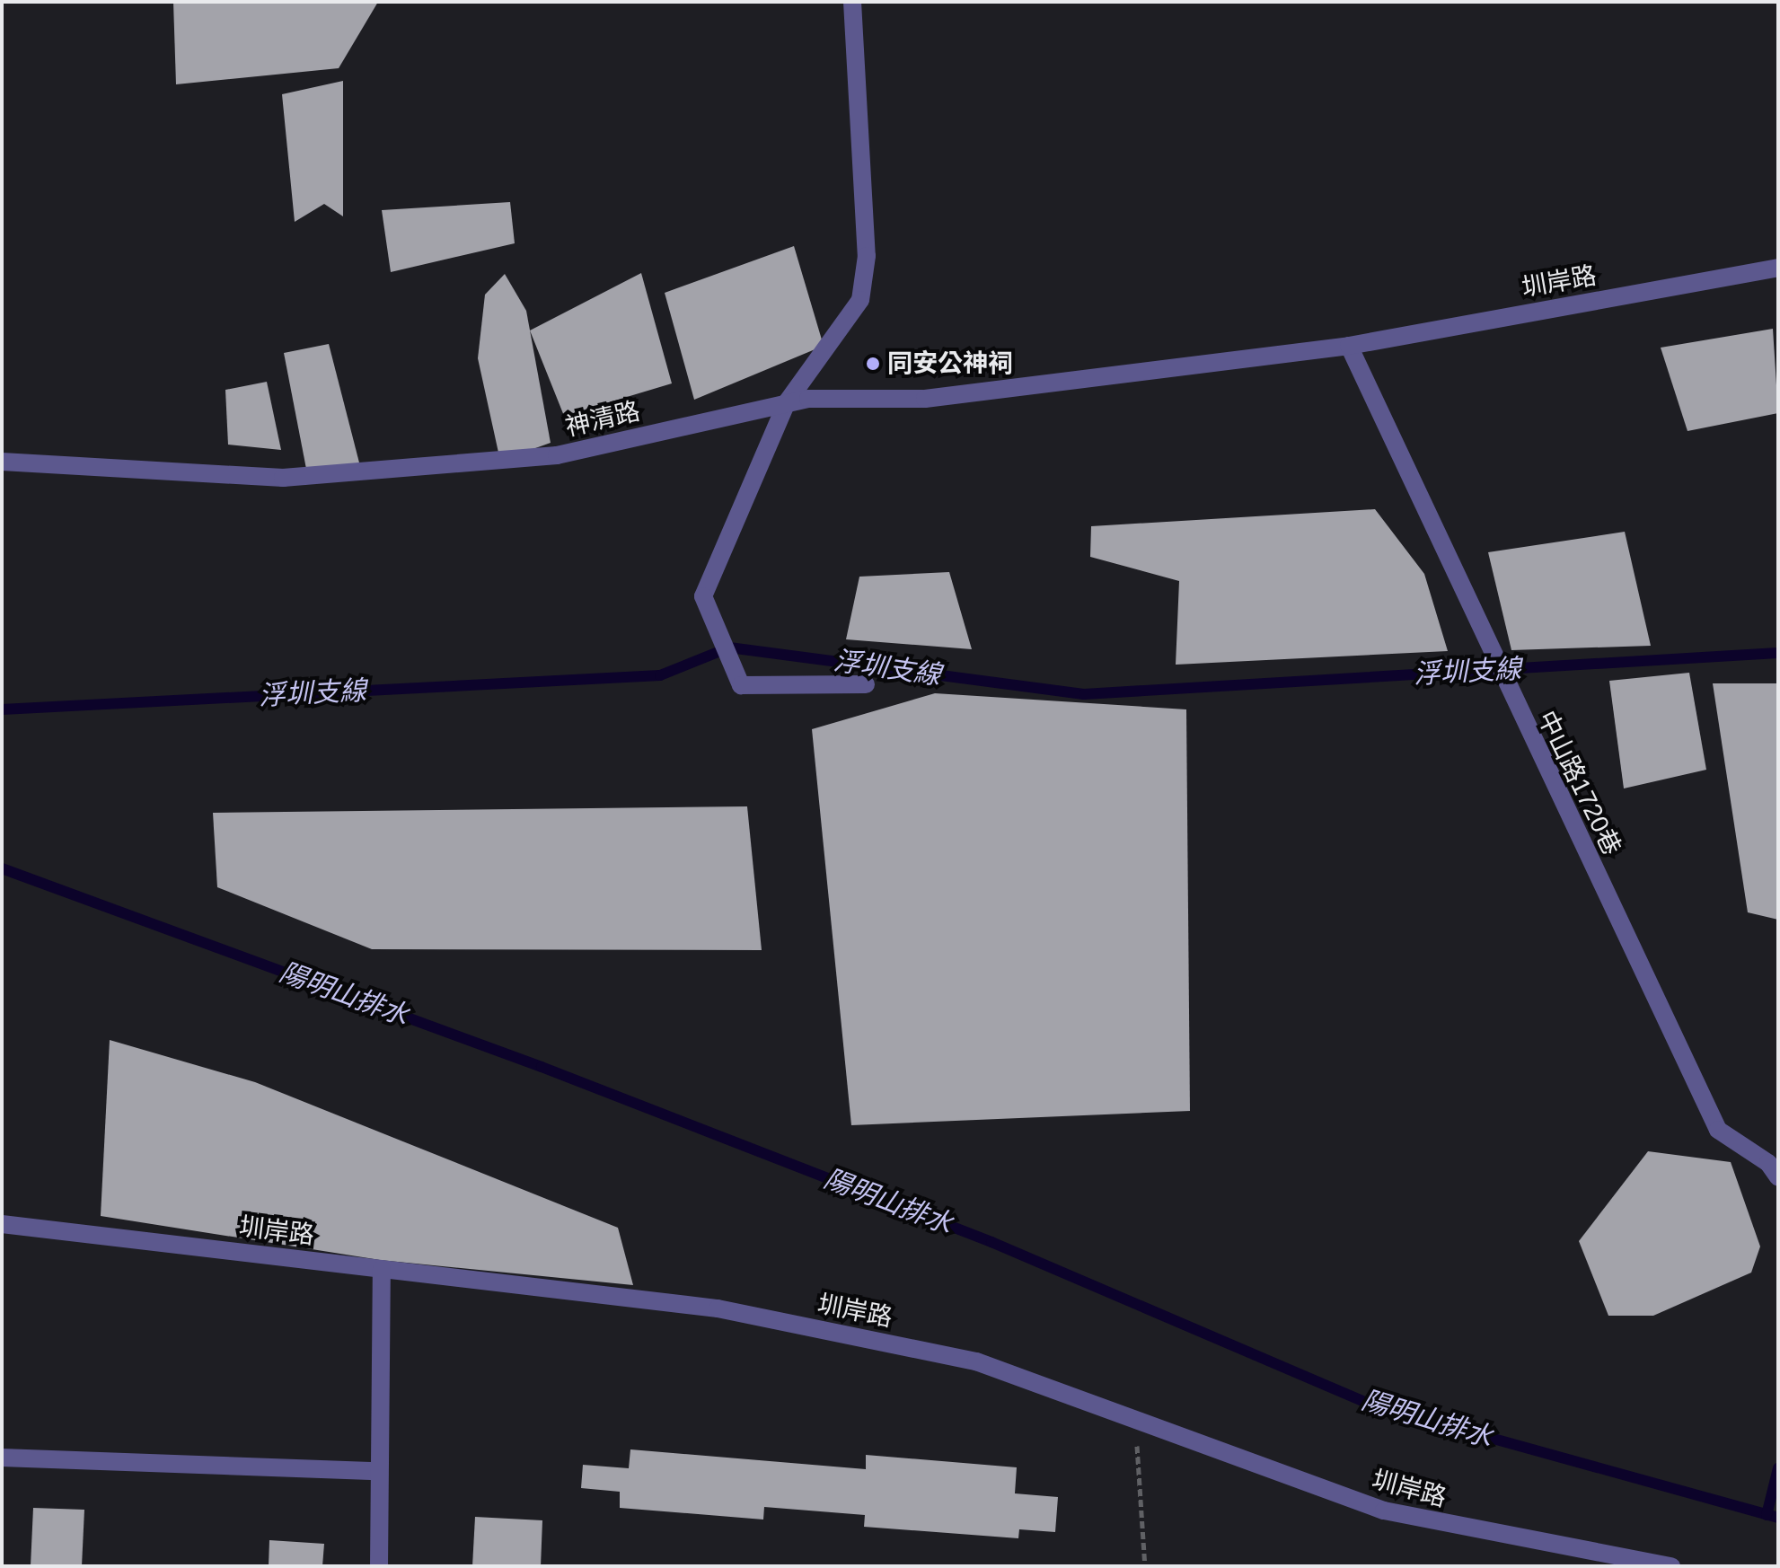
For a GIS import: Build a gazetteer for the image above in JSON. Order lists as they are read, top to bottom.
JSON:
{
  "streets": {
    "street": ["圳岸路", "神清路", "中山路1720巷"]
  },
  "crossings": [
    ["圳岸路", "神清路"],
    ["圳岸路", "中山路1720巷"]
  ],
  "water": ["浮圳支線", "陽明山排水"],
  "places": ["同安公神祠"]
}
